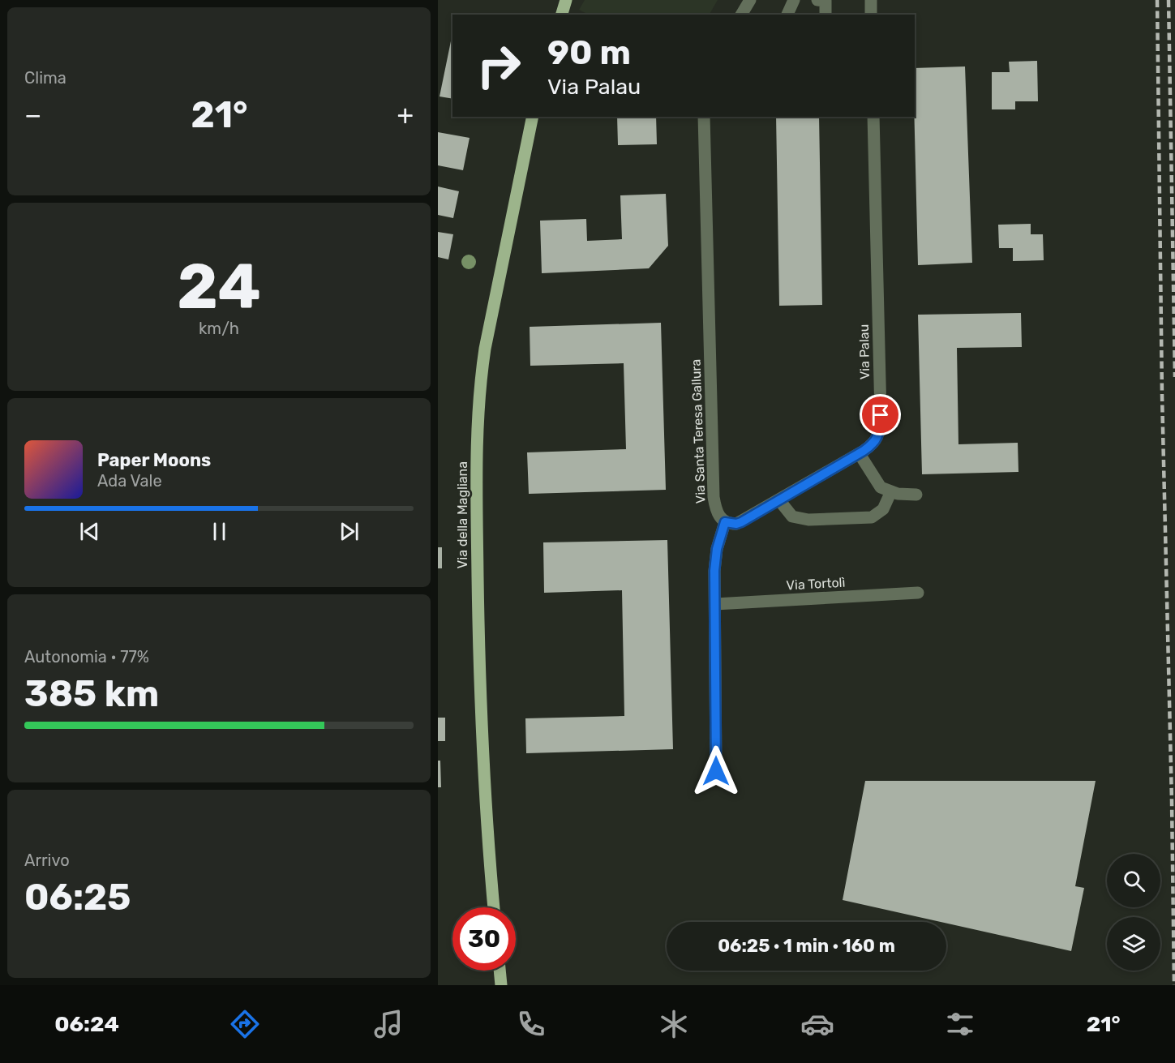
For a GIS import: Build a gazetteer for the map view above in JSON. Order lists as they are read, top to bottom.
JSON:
{
  "streets": {
    "main road": ["Via della Magliana"],
    "street": ["Via Palau", "Via Santa Teresa Gallura", "Via Tortolì"]
  },
  "crossings": [
    ["Via Palau", "Via Santa Teresa Gallura"]
  ],
  "page": {
    "tile": [
      "Clima",
      ["24", "km/h"],
      ["Autonomia · 77%", "385 km"],
      ["Arrivo", "06:25"]
    ],
    "turn": ["90 m", "Via Palau"],
    "heat": ["−", "21°", "+"],
    "song": ["Paper Moons", "Ada Vale"],
    "limit": "30",
    "trip": "06:25 · 1 min · 160 m",
    "tabs": ["06:24", "21°"]
  }
}
